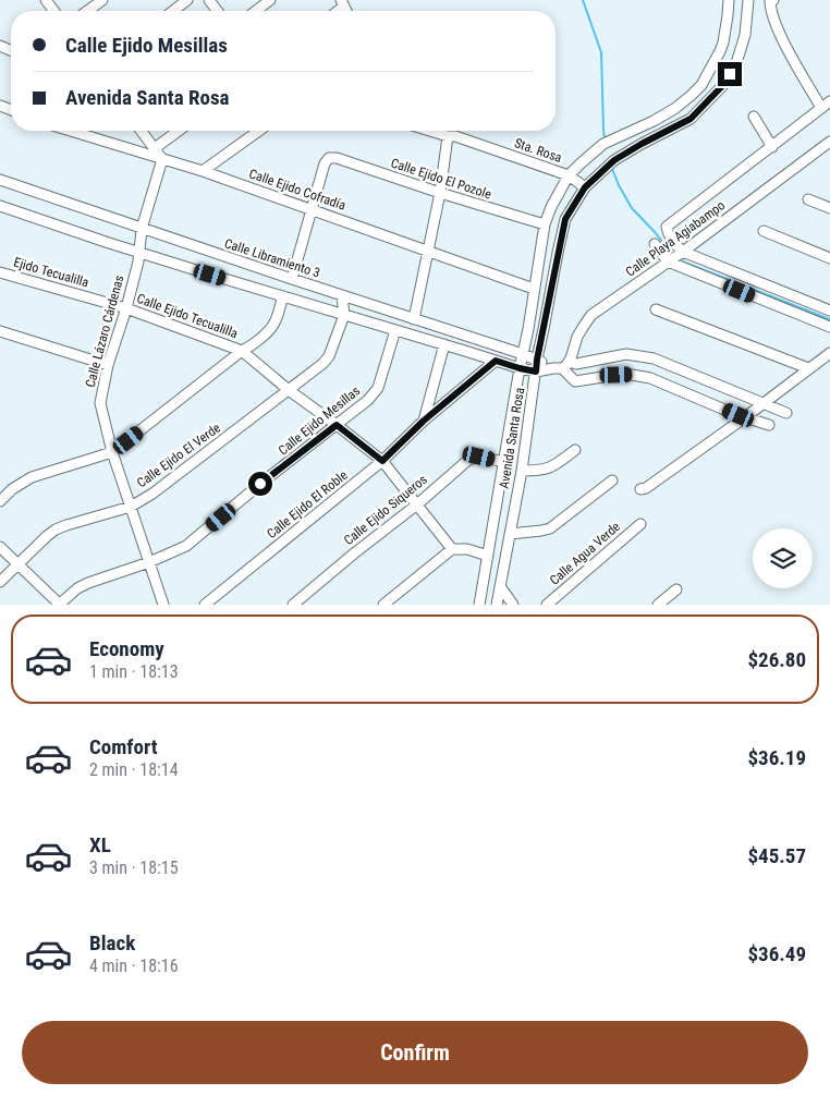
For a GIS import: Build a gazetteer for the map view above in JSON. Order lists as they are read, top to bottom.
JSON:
{
  "streets": {
    "street": [
      "Sta. Rosa",
      "Calle Ejido El Pozole",
      "Calle Ejido Cofradía",
      "Calle Playa Agiabampo",
      "Calle Libramiento 3",
      "Ejido Tecualilla",
      "Calle Ejido Tecualilla",
      "Calle Lázaro Cárdenas",
      "Calle Ejido Mesillas",
      "Avenida Santa Rosa",
      "Calle Ejido El Verde",
      "Calle Ejido El Roble",
      "Calle Ejido Siqueros",
      "Calle Agua Verde"
    ]
  },
  "crossings": [
    ["Sta. Rosa", "Avenida Santa Rosa"],
    ["Calle Ejido El Pozole", "Calle Ejido Cofradía"],
    ["Calle Ejido El Pozole", "Avenida Santa Rosa"],
    ["Calle Ejido Cofradía", "Calle Lázaro Cárdenas"],
    ["Calle Ejido Cofradía", "Avenida Santa Rosa"],
    ["Calle Playa Agiabampo", "Calle Libramiento 3"],
    ["Calle Libramiento 3", "Calle Lázaro Cárdenas"],
    ["Calle Libramiento 3", "Avenida Santa Rosa"],
    ["Ejido Tecualilla", "Calle Ejido Tecualilla"],
    ["Ejido Tecualilla", "Calle Lázaro Cárdenas"],
    ["Calle Ejido Tecualilla", "Calle Lázaro Cárdenas"],
    ["Calle Ejido Tecualilla", "Calle Ejido Mesillas"],
    ["Calle Ejido Tecualilla", "Calle Ejido El Verde"],
    ["Calle Ejido Tecualilla", "Calle Ejido El Roble"],
    ["Calle Ejido Tecualilla", "Calle Ejido Siqueros"],
    ["Calle Lázaro Cárdenas", "Calle Ejido Mesillas"],
    ["Calle Lázaro Cárdenas", "Calle Ejido El Verde"],
    ["Avenida Santa Rosa", "Calle Ejido Siqueros"]
  ],
  "page": {
    "banner": ["Calle Ejido Mesillas", "Avenida Santa Rosa"],
    "list": [
      {
        "name": "Economy",
        "note": "1 min · 18:13",
        "value": "$26.80"
      },
      {
        "name": "Comfort",
        "note": "2 min · 18:14",
        "value": "$36.19"
      },
      {
        "name": "XL",
        "note": "3 min · 18:15",
        "value": "$45.57"
      },
      {
        "name": "Black",
        "note": "4 min · 18:16",
        "value": "$36.49"
      }
    ],
    "buttons": "Confirm"
  }
}
